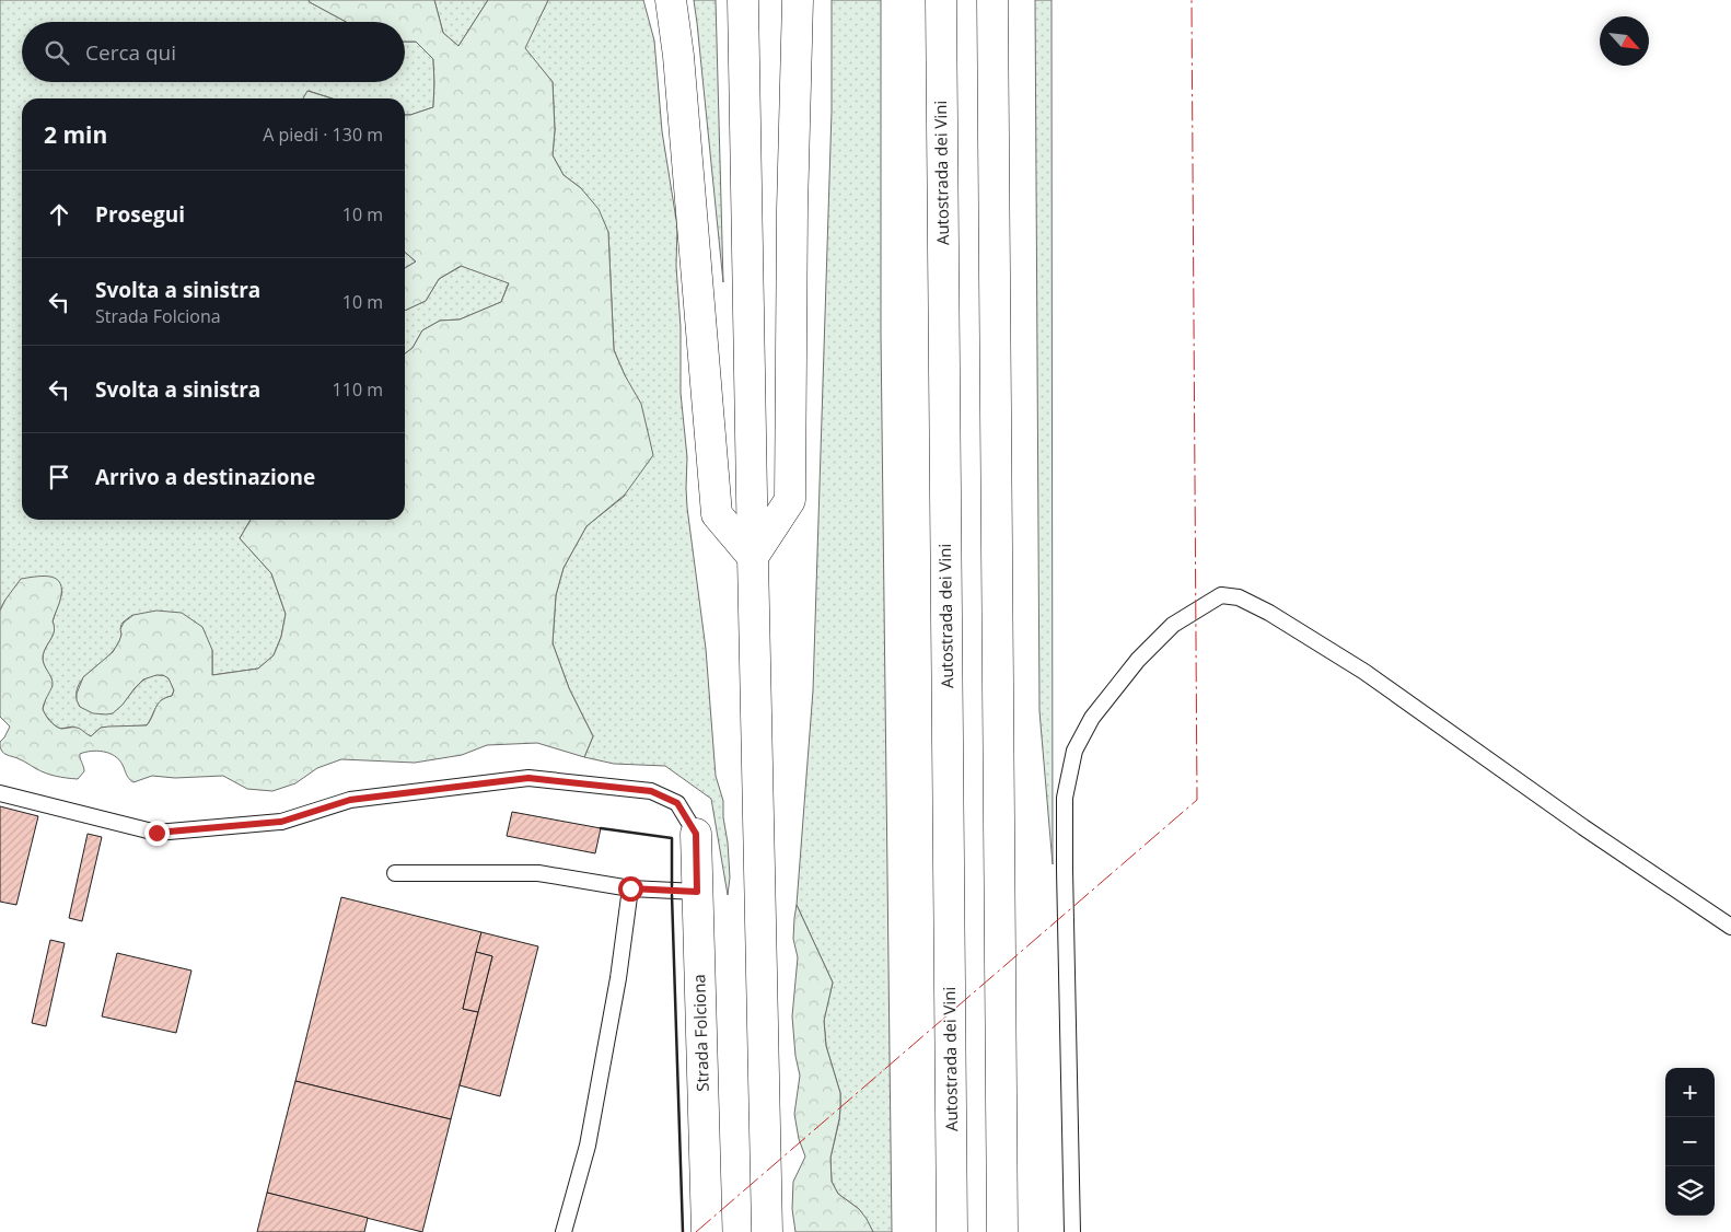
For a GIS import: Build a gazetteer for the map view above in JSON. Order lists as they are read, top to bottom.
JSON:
{
  "streets": {
    "main road": ["Autostrada dei Vini", "Strada Folciona"]
  },
  "north": "bottom right",
  "page": {
    "search": "Cerca qui",
    "heading": ["2 min", "A piedi · 130 m"],
    "list": [
      ["Prosegui", "10 m"],
      ["Svolta a sinistra", "Strada Folciona", "10 m"],
      ["Svolta a sinistra", "110 m"],
      "Arrivo a destinazione"
    ],
    "map_buttons": ["+", "−"]
  }
}
